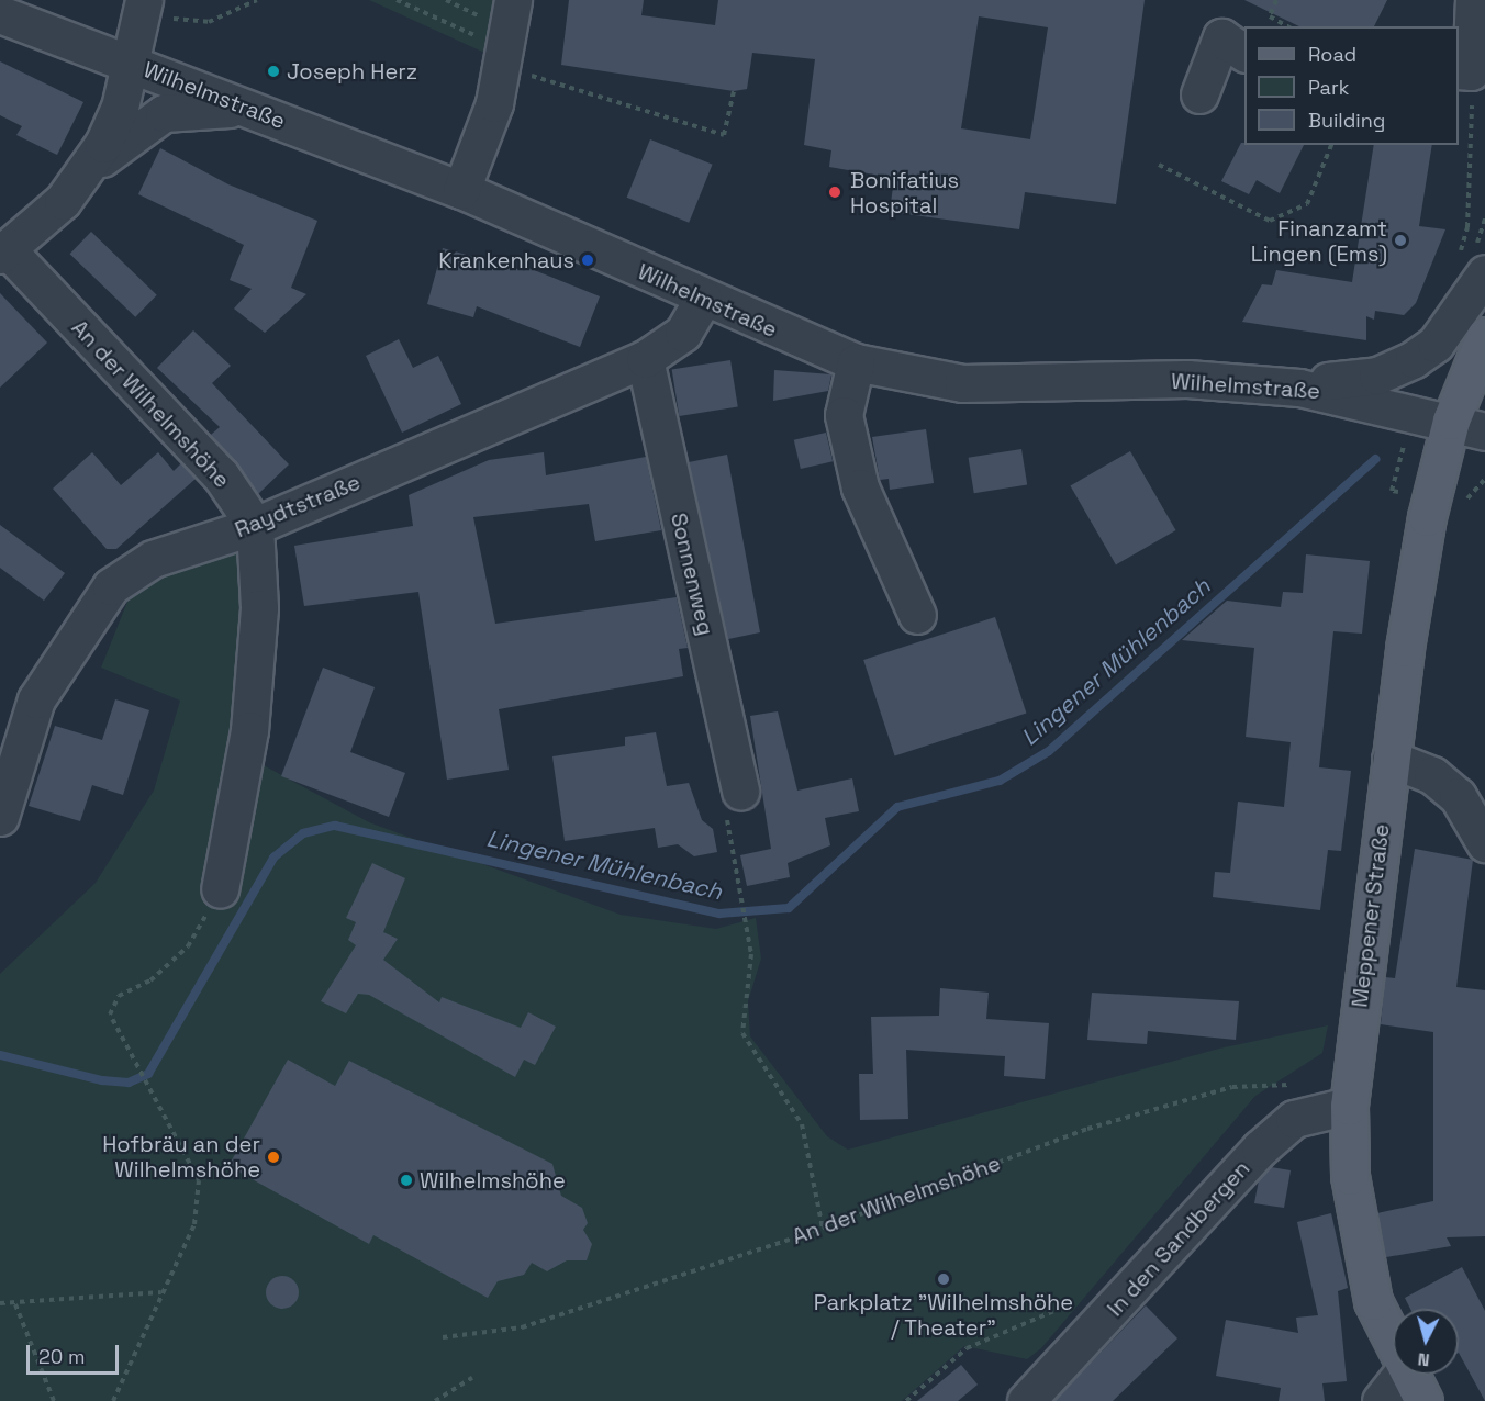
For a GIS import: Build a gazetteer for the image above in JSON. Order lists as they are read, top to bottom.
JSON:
{
  "streets": {
    "main road": ["Meppener Straße"],
    "street": [
      "Wilhelmstraße",
      "An der Wilhelmshöhe",
      "Raydtstraße",
      "Sonnenweg",
      "In den Sandbergen"
    ]
  },
  "crossings": [
    ["Wilhelmstraße", "Raydtstraße"],
    ["Wilhelmstraße", "Meppener Straße"],
    ["An der Wilhelmshöhe", "Raydtstraße"],
    ["Raydtstraße", "Sonnenweg"],
    ["Meppener Straße", "In den Sandbergen"]
  ],
  "water": ["Lingener Mühlenbach"],
  "places": [
    "Joseph Herz",
    "Bonifatius Hospital",
    "Finanzamt Lingen (Ems)",
    "Krankenhaus",
    "Hofbräu an der Wilhelmshöhe",
    "Wilhelmshöhe",
    "Parkplatz \"Wilhelmshöhe / Theater\""
  ],
  "legend": ["Road", "Park", "Building"],
  "scale_bar": "20 m",
  "north": "bottom"
}
